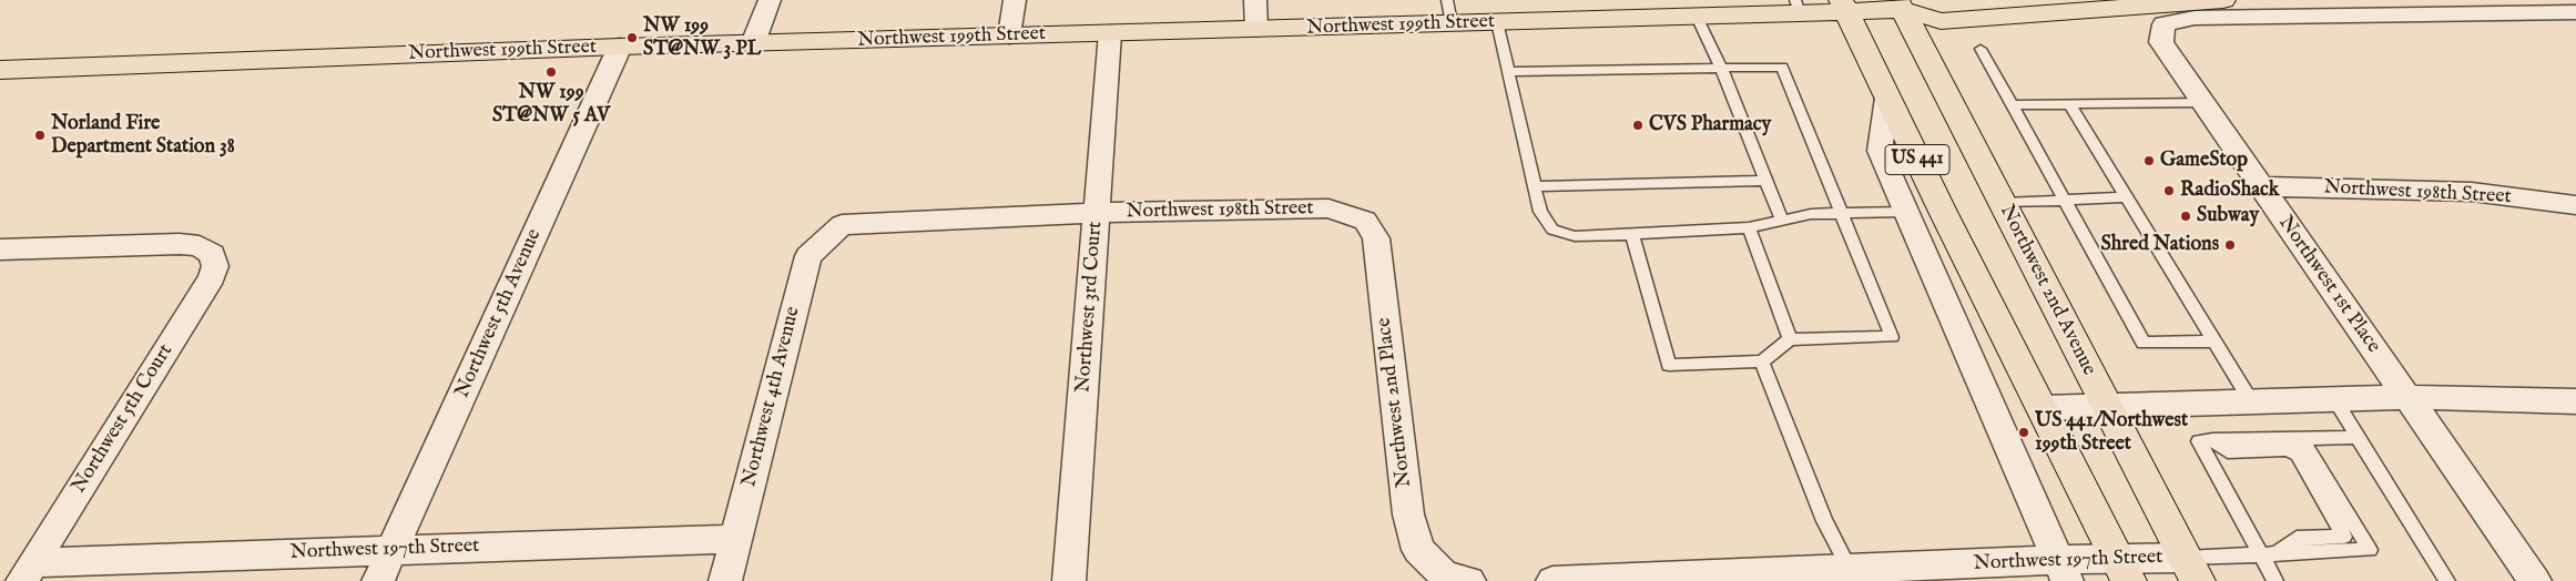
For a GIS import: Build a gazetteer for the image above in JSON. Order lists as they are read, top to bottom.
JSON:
{
  "streets": {
    "main road": ["Northwest 199th Street", "US 441", "Northwest 2nd Avenue"],
    "street": [
      "Northwest 198th Street",
      "Northwest 1st Place",
      "Northwest 3rd Court",
      "Northwest 5th Avenue",
      "Northwest 4th Avenue",
      "Northwest 2nd Place",
      "Northwest 5th Court",
      "Northwest 197th Street"
    ]
  },
  "crossings": [
    ["Northwest 199th Street", "US 441"],
    ["Northwest 199th Street", "Northwest 2nd Avenue"],
    ["Northwest 199th Street", "Northwest 3rd Court"],
    ["Northwest 199th Street", "Northwest 5th Avenue"],
    ["US 441", "Northwest 197th Street"],
    ["Northwest 198th Street", "Northwest 1st Place"],
    ["Northwest 198th Street", "Northwest 3rd Court"],
    ["Northwest 198th Street", "Northwest 4th Avenue"],
    ["Northwest 198th Street", "Northwest 2nd Place"],
    ["Northwest 2nd Avenue", "Northwest 197th Street"],
    ["Northwest 5th Avenue", "Northwest 197th Street"],
    ["Northwest 4th Avenue", "Northwest 197th Street"],
    ["Northwest 5th Court", "Northwest 197th Street"]
  ],
  "places": [
    "NW 199 ST@NW 3 PL",
    "NW 199 ST@NW 5 AV",
    "CVS Pharmacy",
    "Norland Fire Department Station 38",
    "GameStop",
    "RadioShack",
    "Subway",
    "Shred Nations",
    "US 441/Northwest 199th Street"
  ]
}
